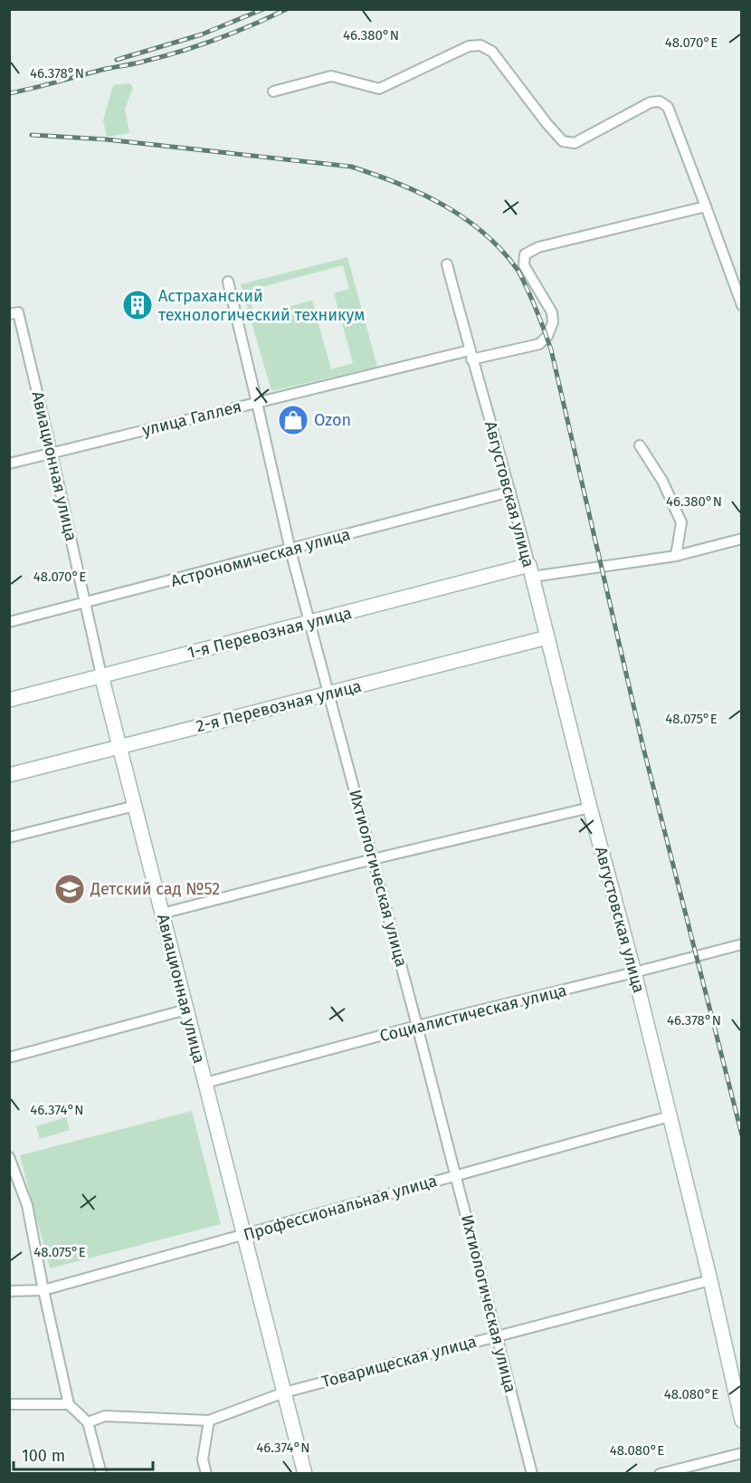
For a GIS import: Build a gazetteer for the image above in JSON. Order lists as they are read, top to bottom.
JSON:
{
  "streets": {
    "street": [
      "улица Галлея",
      "Авиационная улица",
      "Августовская улица",
      "Астрономическая улица",
      "1-я Перевозная улица",
      "2-я Перевозная улица",
      "Ихтиологическая улица",
      "Социалистическая улица",
      "Профессиональная улица",
      "Товарищеская улица"
    ]
  },
  "crossings": [
    ["улица Галлея", "Авиационная улица"],
    ["улица Галлея", "Августовская улица"],
    ["улица Галлея", "Ихтиологическая улица"],
    ["Авиационная улица", "Астрономическая улица"],
    ["Авиационная улица", "1-я Перевозная улица"],
    ["Авиационная улица", "2-я Перевозная улица"],
    ["Авиационная улица", "Социалистическая улица"],
    ["Авиационная улица", "Профессиональная улица"],
    ["Авиационная улица", "Товарищеская улица"],
    ["Августовская улица", "Астрономическая улица"],
    ["Августовская улица", "1-я Перевозная улица"],
    ["Августовская улица", "2-я Перевозная улица"],
    ["Августовская улица", "Социалистическая улица"],
    ["Августовская улица", "Профессиональная улица"],
    ["Августовская улица", "Товарищеская улица"],
    ["Астрономическая улица", "Ихтиологическая улица"],
    ["1-я Перевозная улица", "Ихтиологическая улица"],
    ["2-я Перевозная улица", "Ихтиологическая улица"],
    ["Ихтиологическая улица", "Социалистическая улица"],
    ["Ихтиологическая улица", "Профессиональная улица"],
    ["Ихтиологическая улица", "Товарищеская улица"]
  ],
  "places": {
    "building": ["Астраханский технологический техникум"],
    "shop": ["Ozon"],
    "school or university": ["Детский сад №52"]
  },
  "scale_bar": "100 m",
  "coordinates": [
    "46.380°N",
    "48.070°E",
    "46.378°N",
    "48.075°E",
    "46.374°N",
    "48.080°E"
  ]
}
